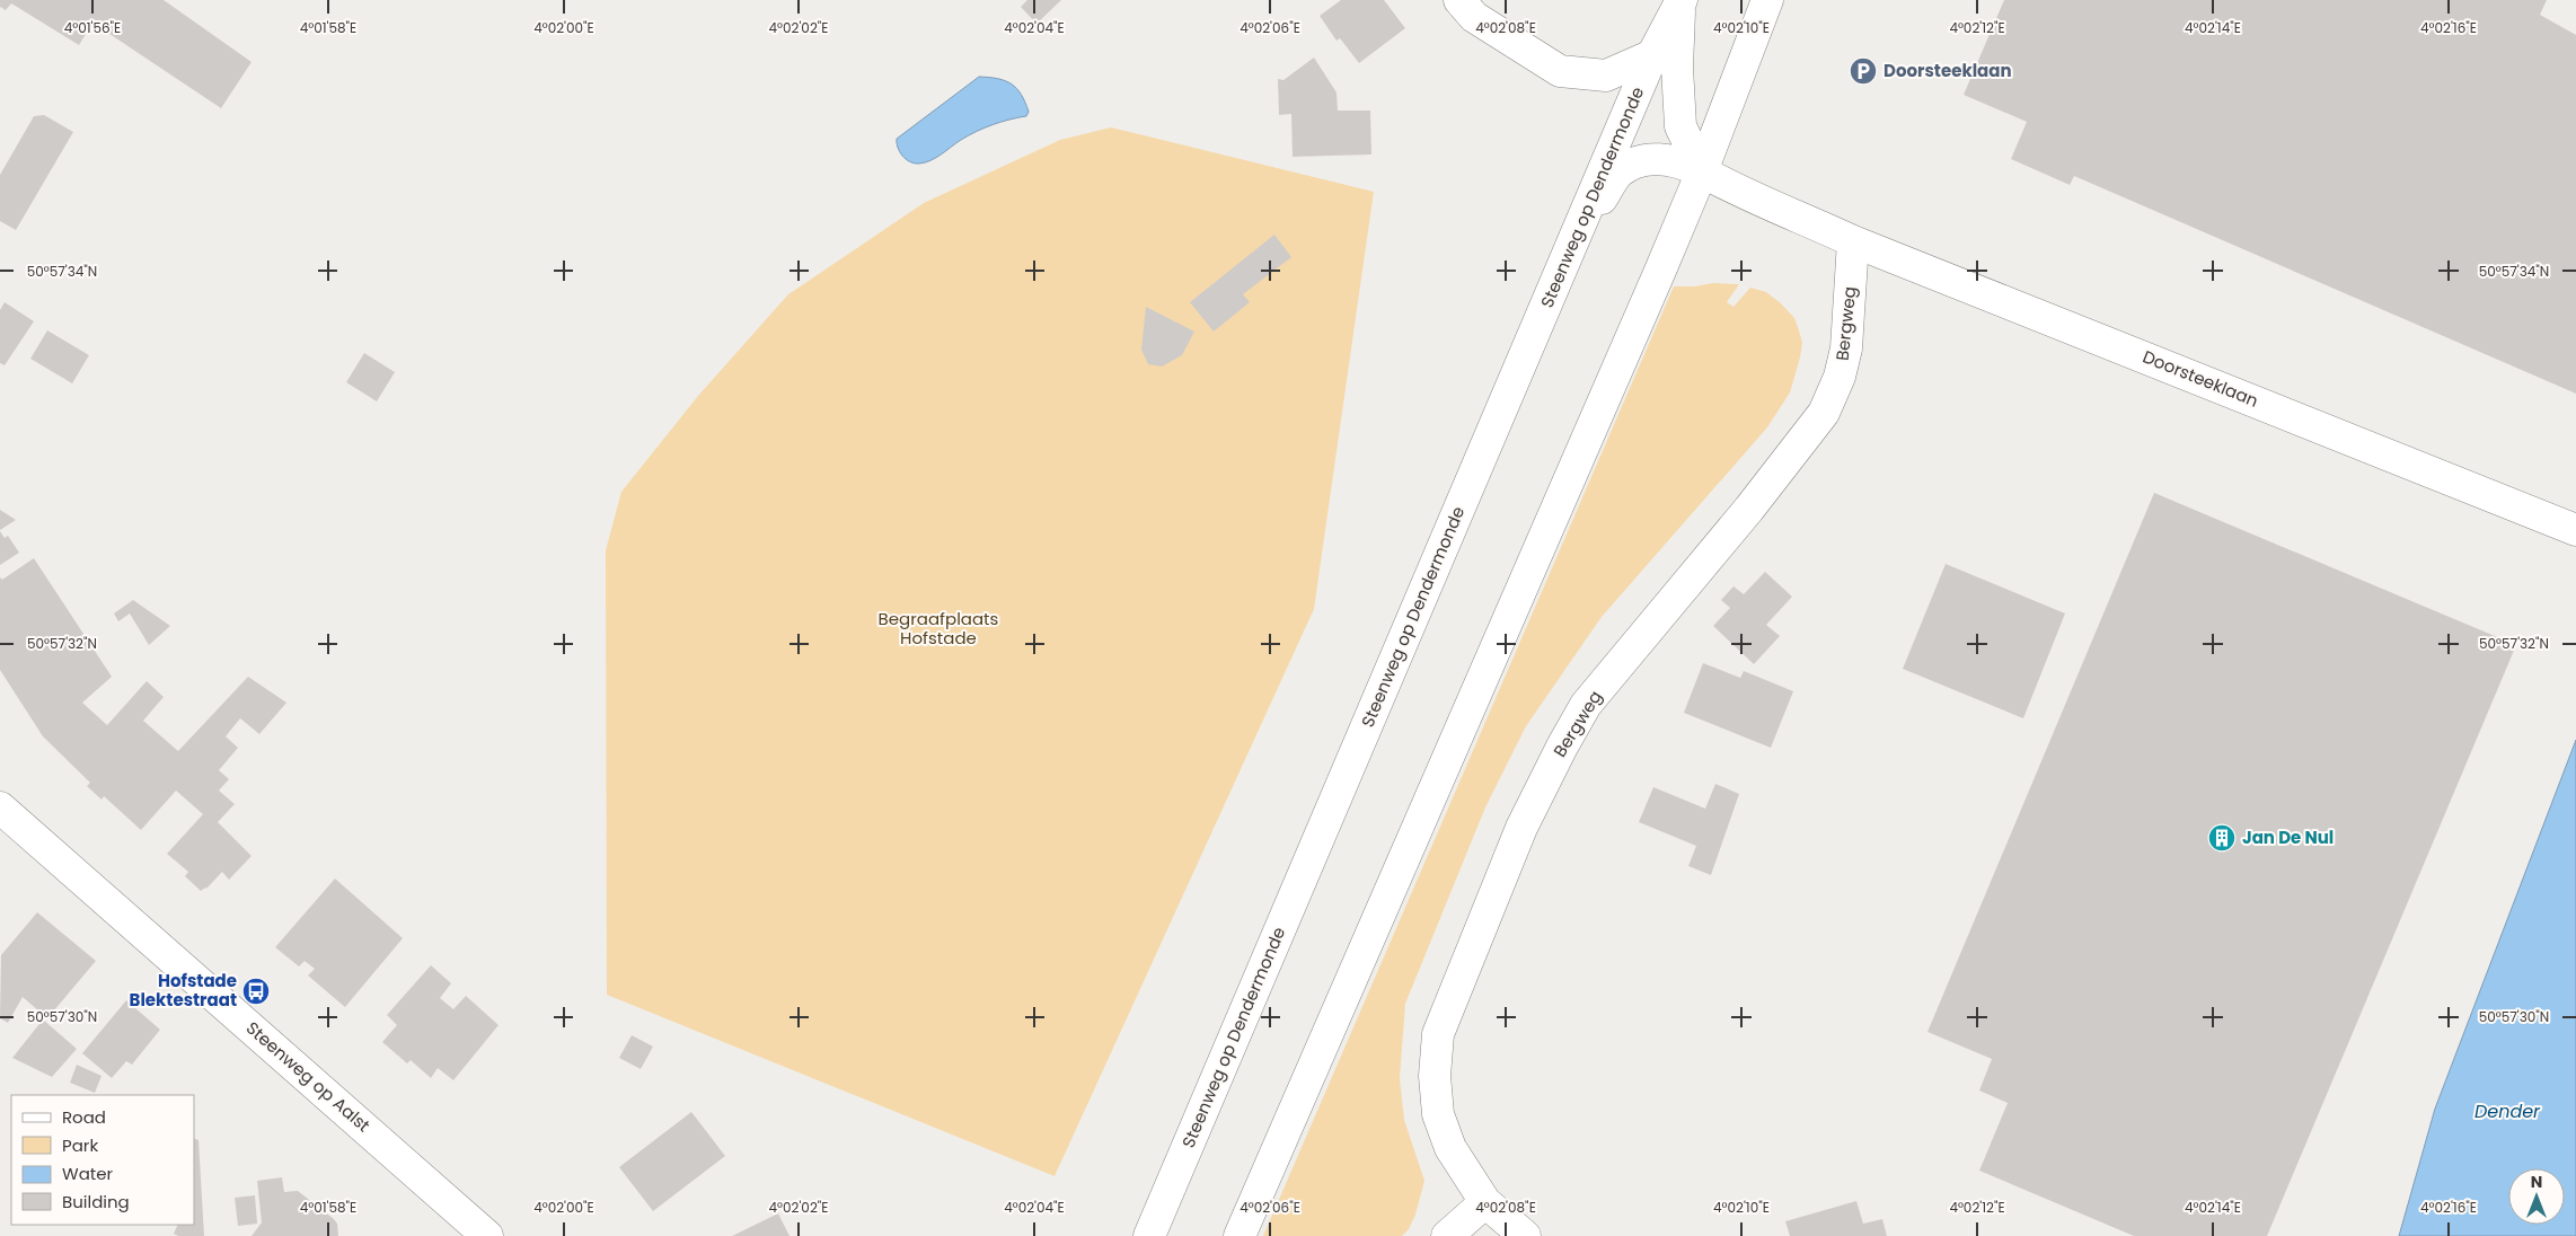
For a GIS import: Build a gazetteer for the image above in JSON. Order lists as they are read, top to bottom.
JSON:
{
  "streets": {
    "main road": [
      "Steenweg op Dendermonde",
      "Bergweg",
      "Doorsteeklaan",
      "Steenweg op Aalst"
    ]
  },
  "crossings": [
    ["Steenweg op Dendermonde", "Doorsteeklaan"],
    ["Bergweg", "Doorsteeklaan"]
  ],
  "water": ["Dender"],
  "parks": ["Begraafplaats Hofstade"],
  "places": {
    "parking": ["Doorsteeklaan"],
    "building": ["Jan De Nul"],
    "bus stop": ["Hofstade Blektestraat"]
  },
  "legend": [
    "Road",
    "Park",
    "Water",
    "Building"
  ],
  "north": "top",
  "coordinates": [
    "4°01'56\"E",
    "4°01'58\"E",
    "4°02'00\"E",
    "4°02'02\"E",
    "4°02'04\"E",
    "4°02'06\"E",
    "4°02'08\"E",
    "4°02'10\"E",
    "4°02'12\"E",
    "4°02'14\"E",
    "4°02'16\"E",
    "50°57'34\"N",
    "50°57'32\"N",
    "50°57'30\"N"
  ]
}
